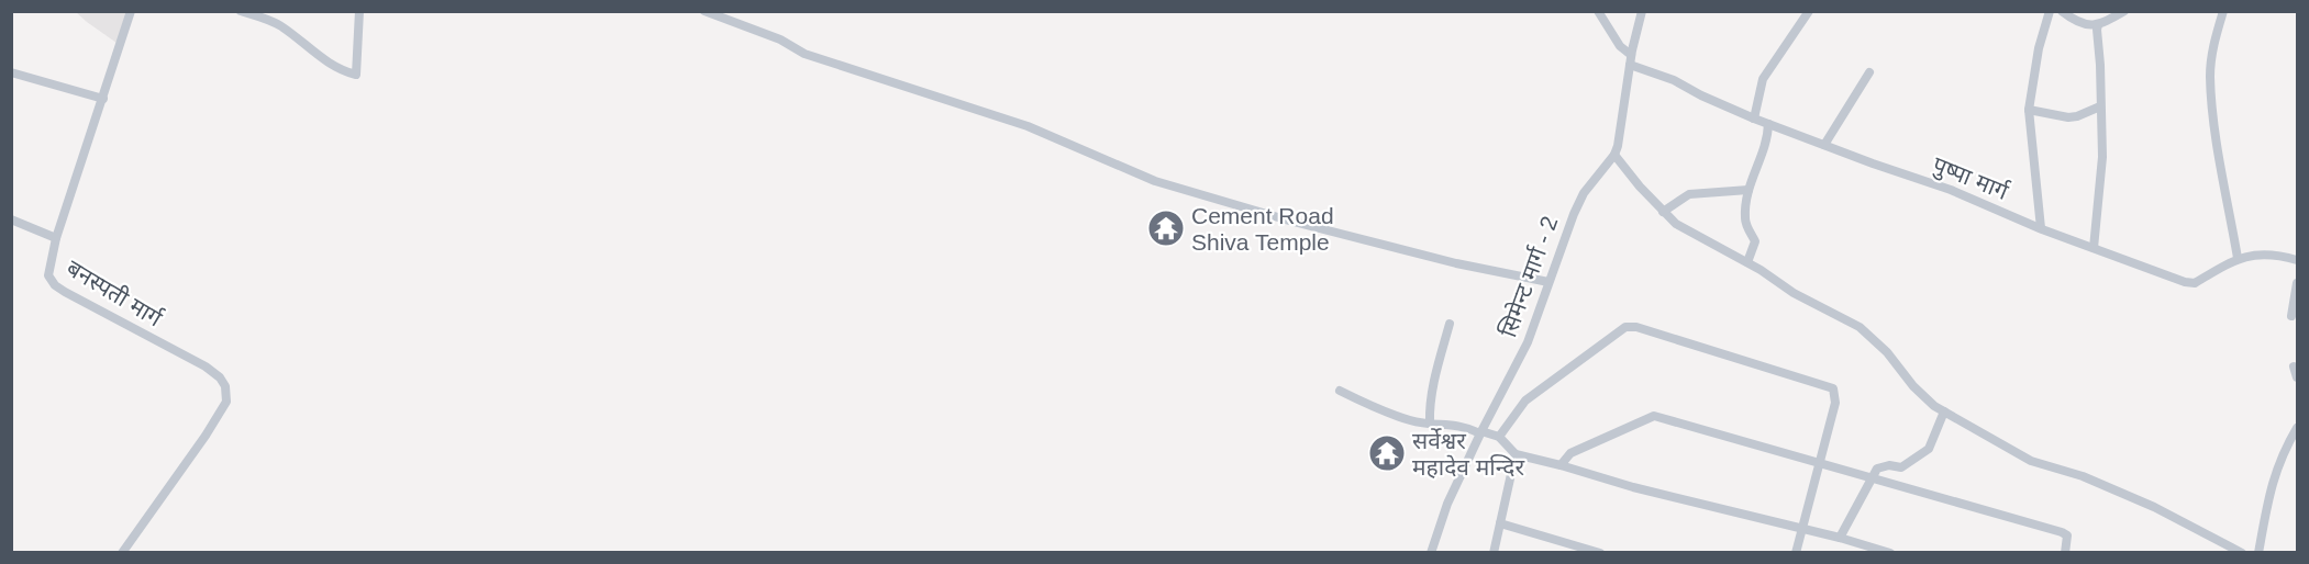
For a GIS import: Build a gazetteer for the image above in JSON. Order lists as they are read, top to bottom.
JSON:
{
  "streets": {
    "street": ["पुष्पा मार्ग", "सिमेन्ट मार्ग - 2", "बनस्पती मार्ग"]
  },
  "crossings": [
    ["पुष्पा मार्ग", "सिमेन्ट मार्ग - 2"]
  ],
  "places": {
    "temple": ["Cement Road Shiva Temple", "सर्वेश्वर महादेव मन्दिर"]
  }
}
